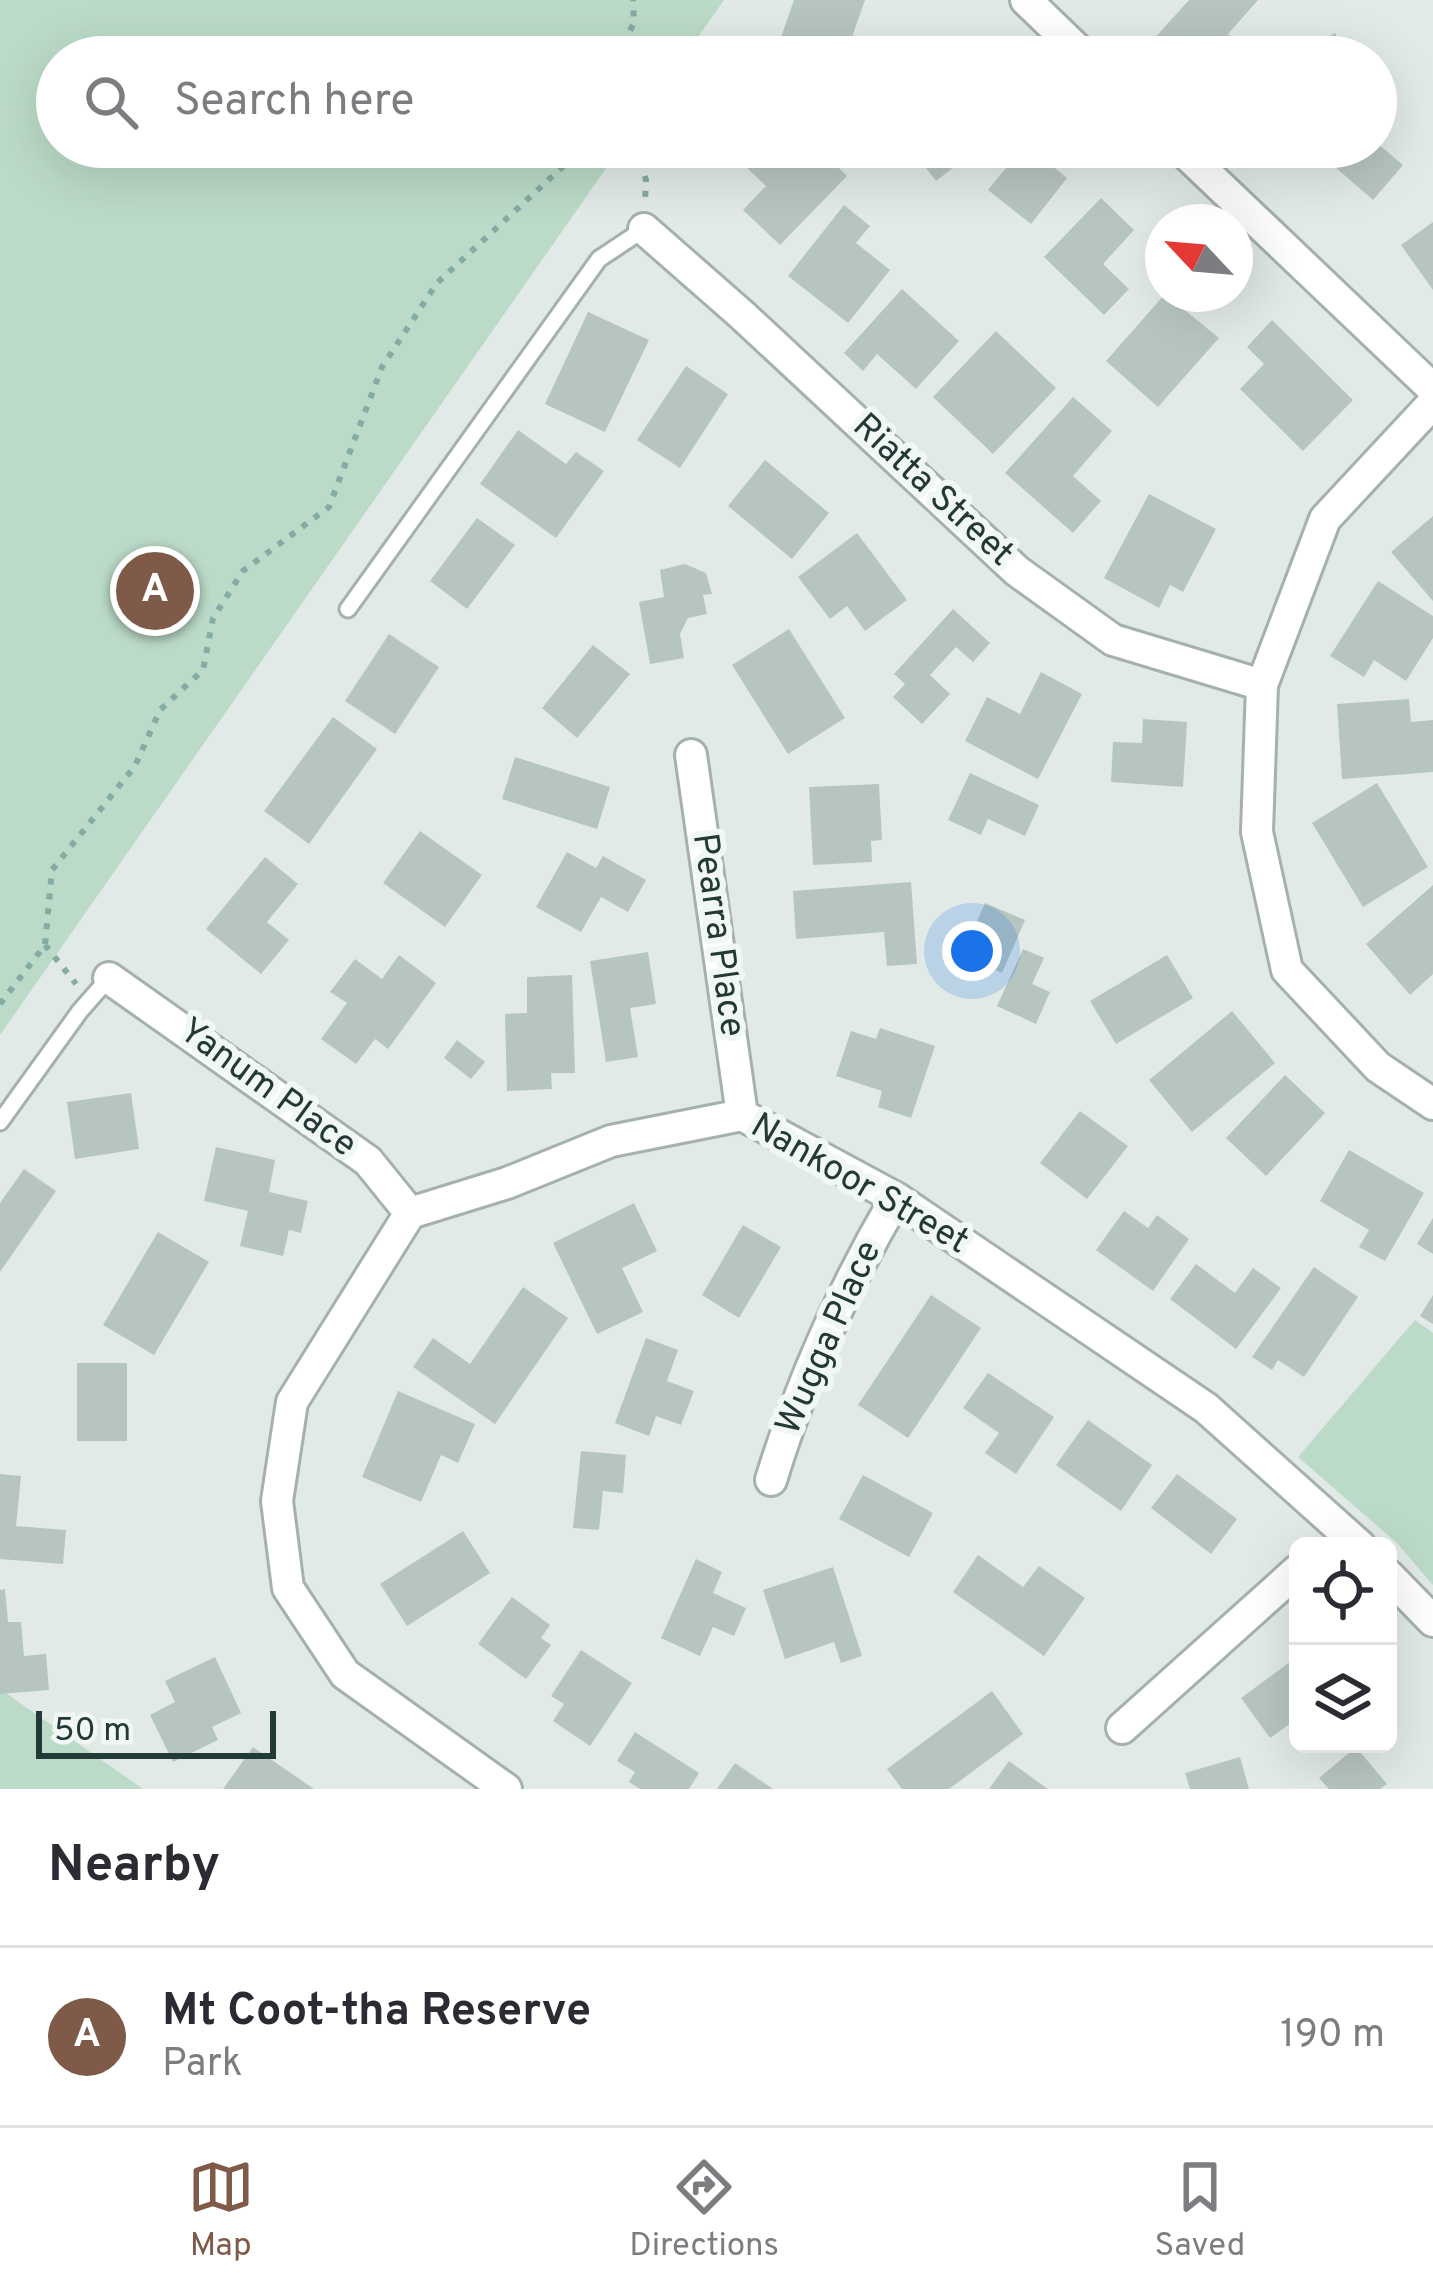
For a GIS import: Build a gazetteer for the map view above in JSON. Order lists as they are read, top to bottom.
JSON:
{
  "streets": {
    "street": [
      "Riatta Street",
      "Pearra Place",
      "Yanum Place",
      "Nankoor Street",
      "Wugga Place"
    ]
  },
  "crossings": [
    ["Pearra Place", "Nankoor Street"],
    ["Yanum Place", "Nankoor Street"],
    ["Nankoor Street", "Wugga Place"]
  ],
  "scale_bar": "50 m",
  "north": "top left",
  "page": {
    "search": "Search here",
    "pins": "A",
    "scale": "50 m",
    "heading": "Nearby",
    "list": [
      {
        "mark": "A",
        "name": "Mt Coot-tha Reserve",
        "note": "Park",
        "value": "190 m"
      }
    ],
    "nav": ["Map", "Directions", "Saved"]
  }
}
